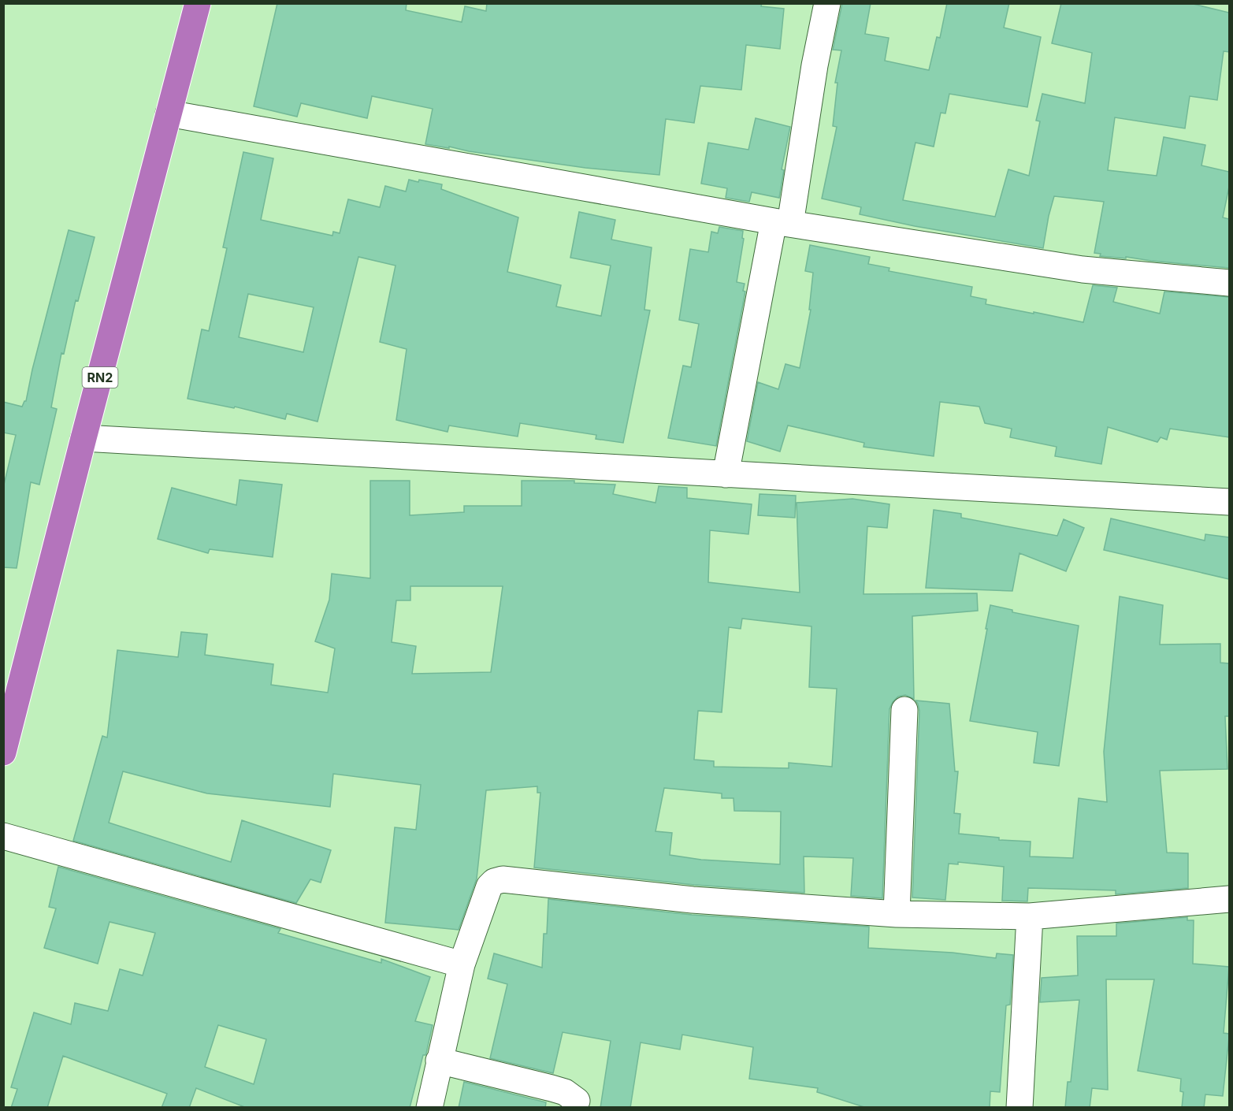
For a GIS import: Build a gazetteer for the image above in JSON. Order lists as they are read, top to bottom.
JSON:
{
  "streets": {
    "highway": ["RN2"]
  }
}
